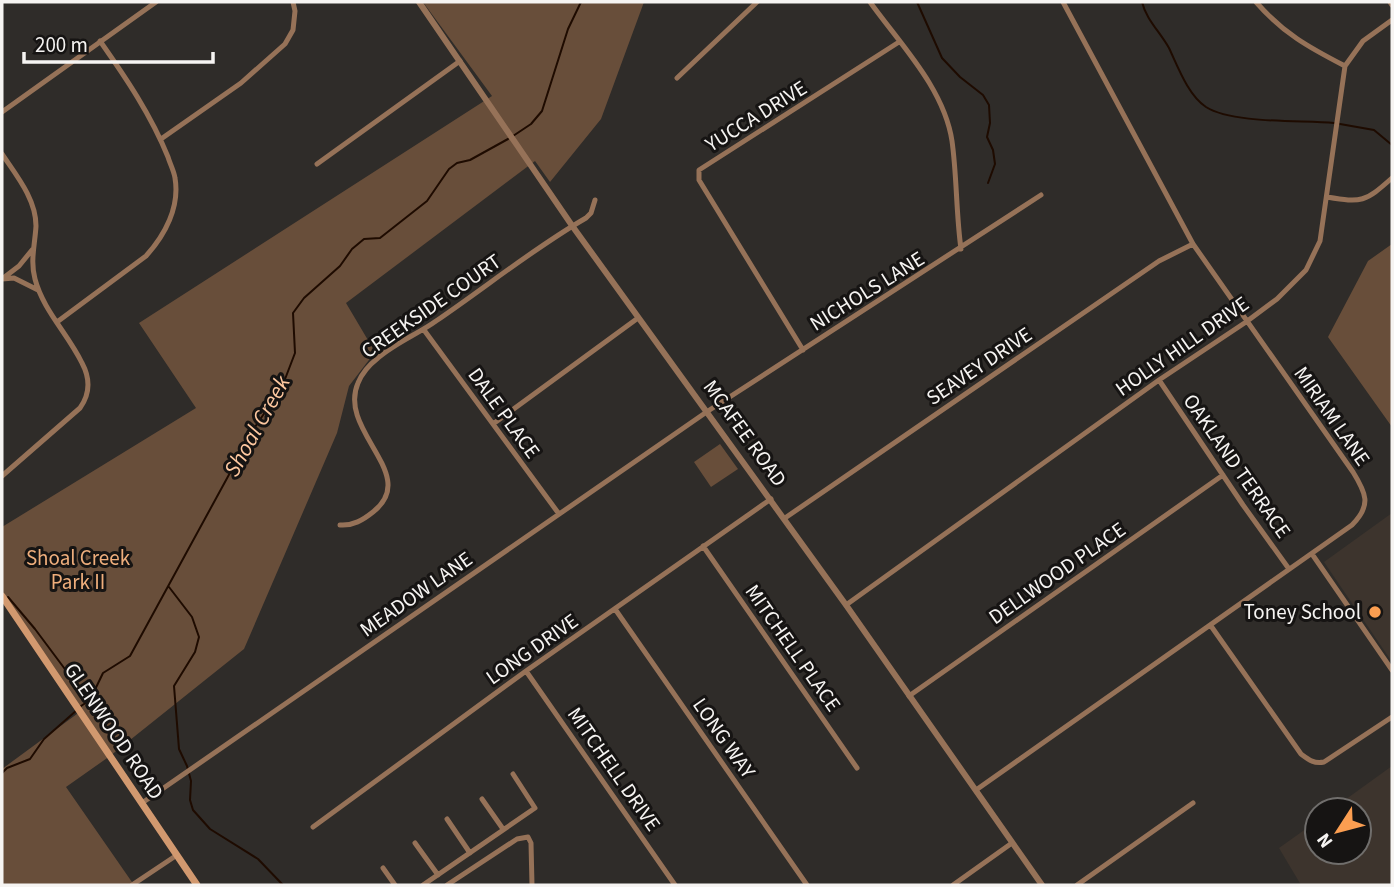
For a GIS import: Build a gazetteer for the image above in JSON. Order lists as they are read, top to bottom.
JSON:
{
  "streets": {
    "main road": ["GLENWOOD ROAD"],
    "street": [
      "YUCCA DRIVE",
      "NICHOLS LANE",
      "CREEKSIDE COURT",
      "HOLLY HILL DRIVE",
      "SEAVEY DRIVE",
      "DALE PLACE",
      "MIRIAM LANE",
      "MCAFEE ROAD",
      "OAKLAND TERRACE",
      "DELLWOOD PLACE",
      "MEADOW LANE",
      "MITCHELL PLACE",
      "LONG DRIVE",
      "LONG WAY",
      "MITCHELL DRIVE"
    ]
  },
  "crossings": [
    ["YUCCA DRIVE", "NICHOLS LANE"],
    ["NICHOLS LANE", "MCAFEE ROAD"],
    ["NICHOLS LANE", "MEADOW LANE"],
    ["CREEKSIDE COURT", "DALE PLACE"],
    ["CREEKSIDE COURT", "MCAFEE ROAD"],
    ["HOLLY HILL DRIVE", "MIRIAM LANE"],
    ["HOLLY HILL DRIVE", "MCAFEE ROAD"],
    ["HOLLY HILL DRIVE", "OAKLAND TERRACE"],
    ["SEAVEY DRIVE", "MIRIAM LANE"],
    ["SEAVEY DRIVE", "MCAFEE ROAD"],
    ["DALE PLACE", "MEADOW LANE"],
    ["MIRIAM LANE", "MCAFEE ROAD"],
    ["MIRIAM LANE", "OAKLAND TERRACE"],
    ["MCAFEE ROAD", "DELLWOOD PLACE"],
    ["MCAFEE ROAD", "MEADOW LANE"],
    ["MCAFEE ROAD", "LONG DRIVE"],
    ["OAKLAND TERRACE", "DELLWOOD PLACE"],
    ["MEADOW LANE", "GLENWOOD ROAD"],
    ["MITCHELL PLACE", "LONG DRIVE"],
    ["LONG DRIVE", "LONG WAY"],
    ["LONG DRIVE", "MITCHELL DRIVE"]
  ],
  "water": ["Shoal Creek"],
  "parks": ["Shoal Creek Park II"],
  "places": ["Toney School"],
  "scale_bar": "200 m",
  "north": "bottom left"
}
